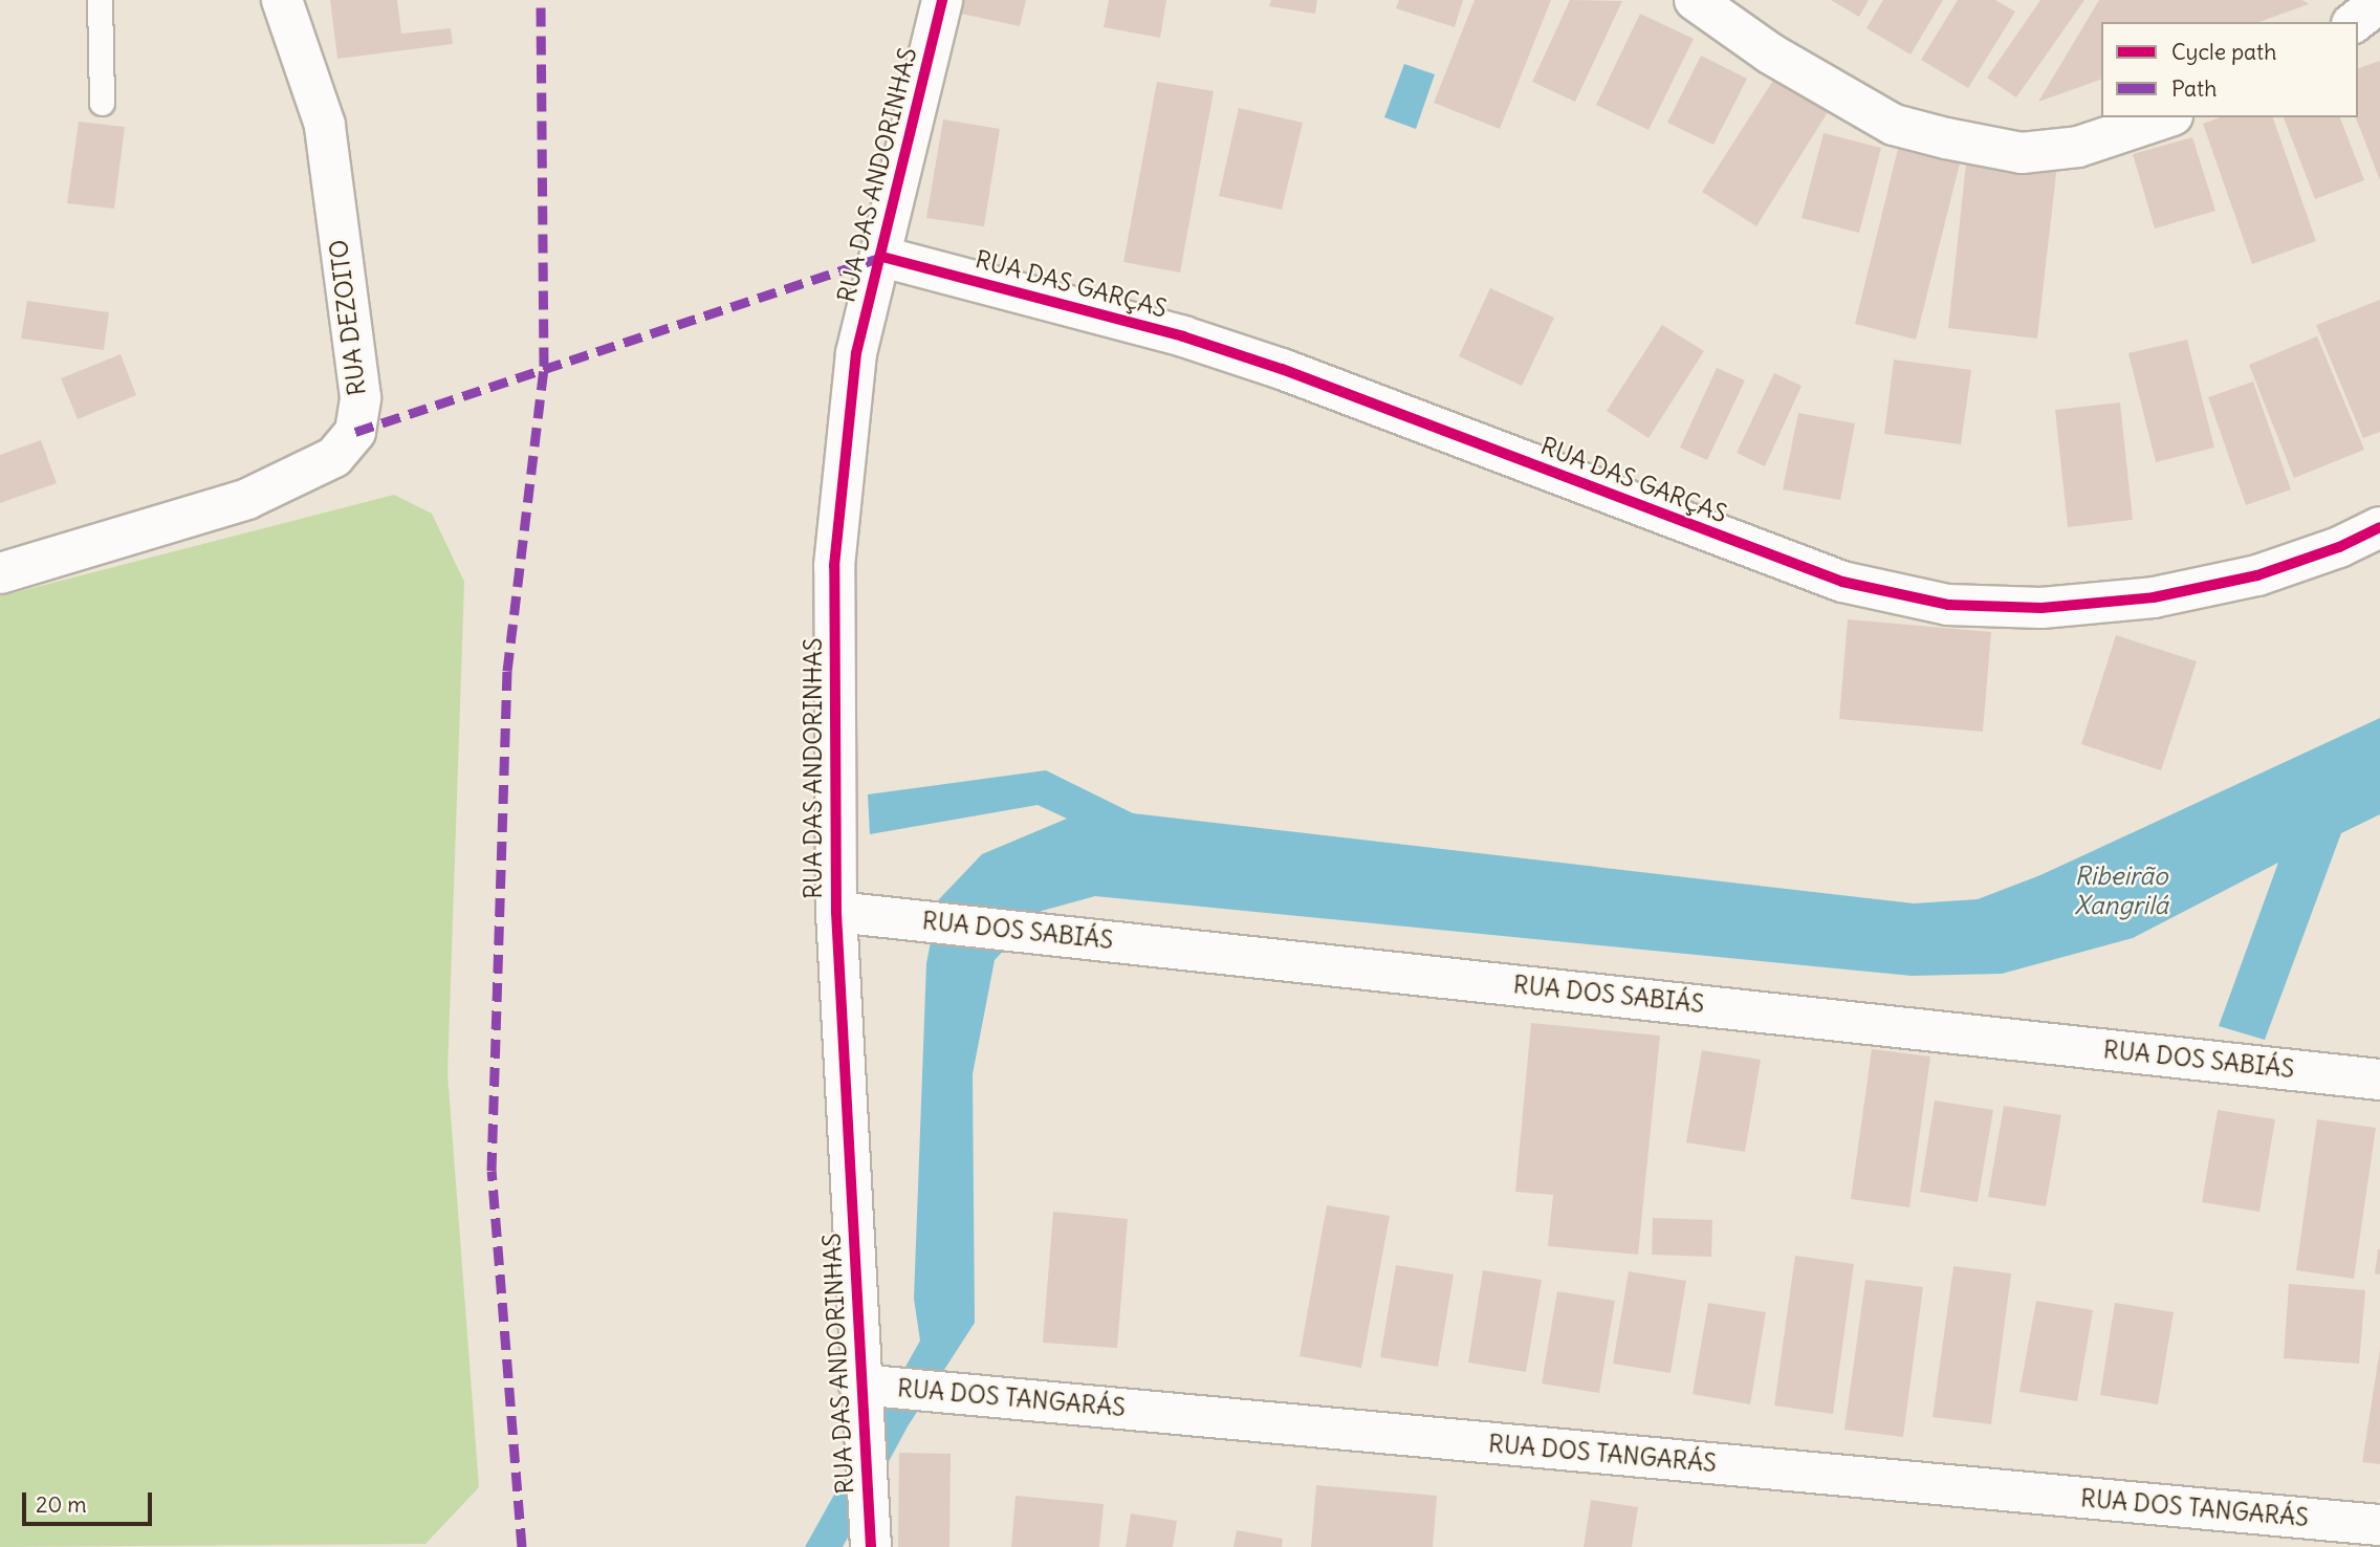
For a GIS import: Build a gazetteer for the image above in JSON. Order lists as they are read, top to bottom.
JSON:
{
  "streets": {
    "street": [
      "RUA DAS ANDORINHAS",
      "RUA DAS GARÇAS",
      "RUA DEZOITO",
      "RUA DOS SABIÁS",
      "RUA DOS TANGARÁS"
    ]
  },
  "crossings": [
    ["RUA DAS ANDORINHAS", "RUA DAS GARÇAS"],
    ["RUA DAS ANDORINHAS", "RUA DOS SABIÁS"],
    ["RUA DAS ANDORINHAS", "RUA DOS TANGARÁS"]
  ],
  "water": ["Ribeirão Xangrilá"],
  "legend": ["Cycle path", "Path"],
  "scale_bar": "20 m"
}
